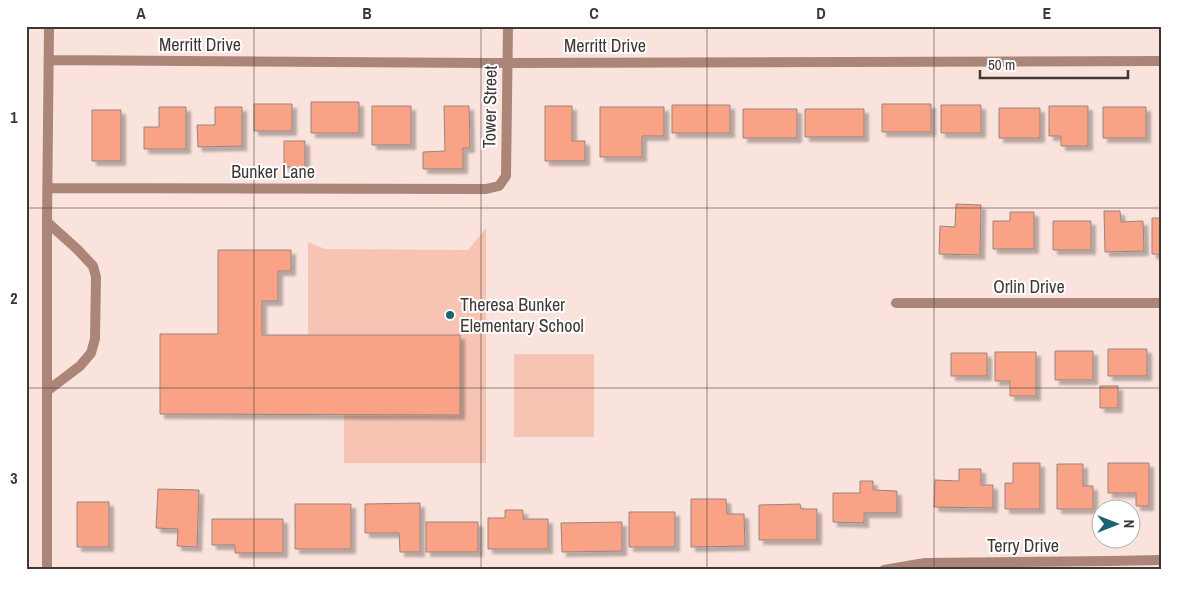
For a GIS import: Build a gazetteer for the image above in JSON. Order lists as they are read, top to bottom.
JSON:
{
  "streets": {
    "street": [
      "Merritt Drive",
      "Tower Street",
      "Bunker Lane",
      "Orlin Drive",
      "Terry Drive"
    ]
  },
  "crossings": [
    ["Merritt Drive", "Tower Street"],
    ["Tower Street", "Bunker Lane"]
  ],
  "places": ["Theresa Bunker Elementary School"],
  "scale_bar": "50 m",
  "north": "right",
  "grid": {
    "columns": [
      "A",
      "B",
      "C",
      "D",
      "E"
    ],
    "rows": ["1", "2", "3"]
  }
}
